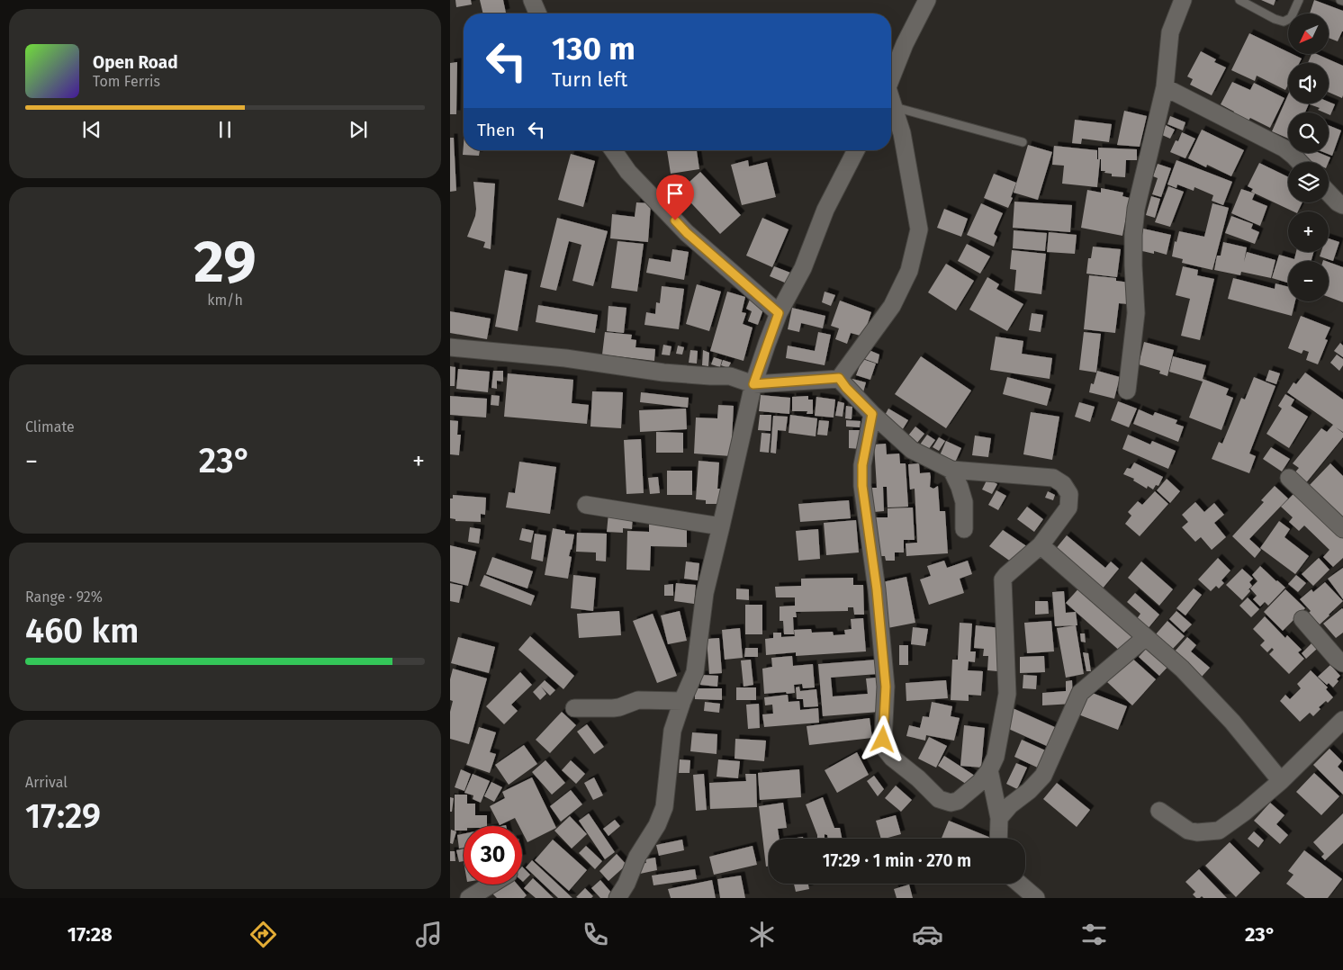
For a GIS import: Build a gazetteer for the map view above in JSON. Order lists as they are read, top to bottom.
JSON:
{
  "north": "bottom left",
  "page": {
    "map_buttons": ["+", "−"],
    "turn": ["130 m", "Turn left"],
    "song": ["Open Road", "Tom Ferris"],
    "then": "Then",
    "tile": [
      ["29", "km/h"],
      "Climate",
      ["Range · 92%", "460 km"],
      ["Arrival", "17:29"]
    ],
    "heat": ["−", "23°", "+"],
    "limit": "30",
    "trip": "17:29 · 1 min · 270 m",
    "tabs": ["17:28", "23°"]
  }
}
